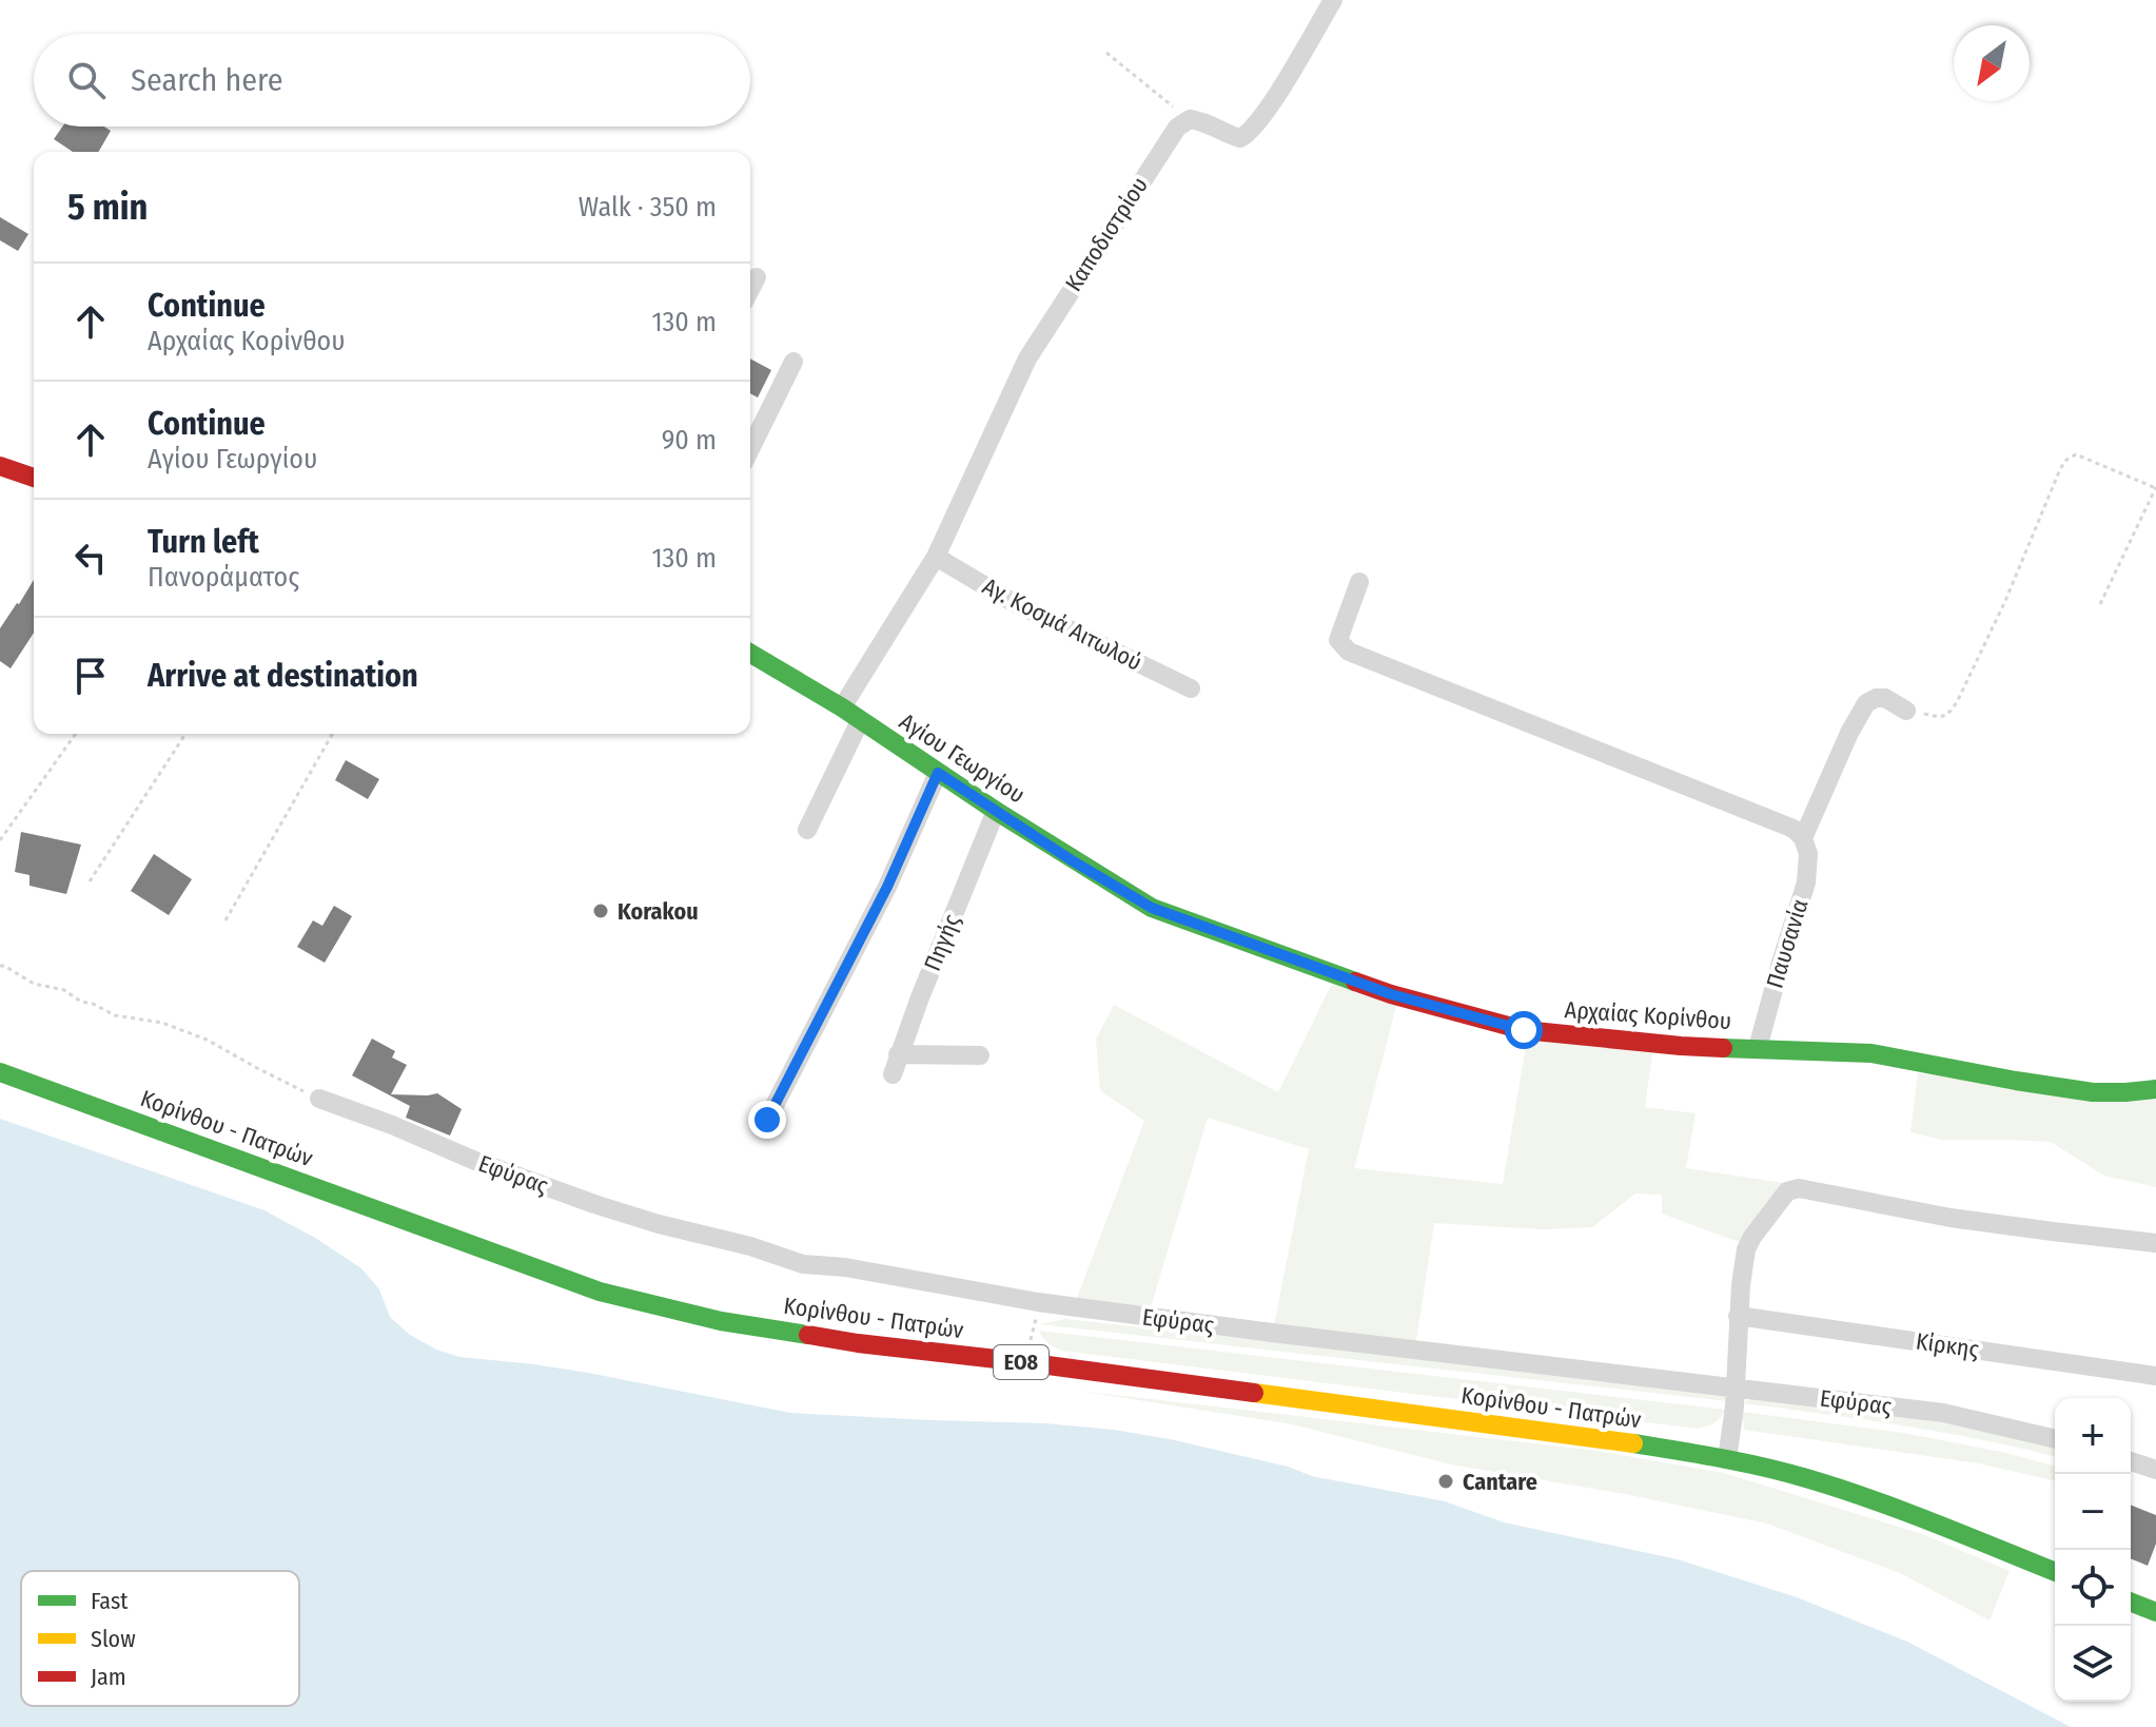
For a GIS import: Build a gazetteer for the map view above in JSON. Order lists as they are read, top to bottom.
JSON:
{
  "streets": {
    "main road": [
      "Αγίου Γεωργίου",
      "Αρχαίας Κορίνθου",
      "Κορίνθου - Πατρών",
      "ΕΟ8"
    ],
    "street": [
      "Καποδιστρίου",
      "Αγ. Κοσμά Αιτωλού",
      "Πηγής",
      "Παυσανία",
      "Εφύρας",
      "Κίρκης"
    ]
  },
  "crossings": [
    ["Καποδιστρίου", "Αγ. Κοσμά Αιτωλού"],
    ["Καποδιστρίου", "Αγίου Γεωργίου"],
    ["Αγίου Γεωργίου", "Πηγής"],
    ["Αγίου Γεωργίου", "Αρχαίας Κορίνθου"],
    ["Παυσανία", "Αρχαίας Κορίνθου"]
  ],
  "places": ["Korakou", "Cantare"],
  "legend": ["Fast", "Slow", "Jam"],
  "north": "bottom left",
  "page": {
    "search": "Search here",
    "heading": ["5 min", "Walk · 350 m"],
    "list": [
      ["Continue", "Αρχαίας Κορίνθου", "130 m"],
      ["Continue", "Αγίου Γεωργίου", "90 m"],
      ["Turn left", "Πανοράματος", "130 m"],
      "Arrive at destination"
    ],
    "map_buttons": ["+", "−"]
  }
}
